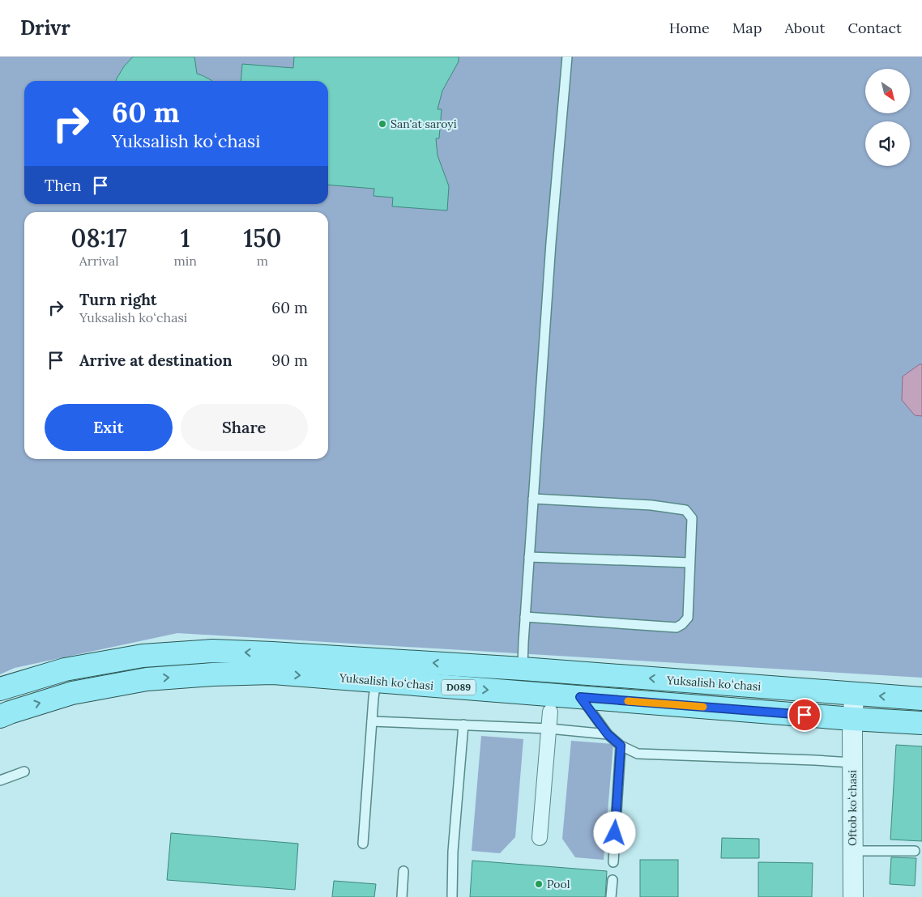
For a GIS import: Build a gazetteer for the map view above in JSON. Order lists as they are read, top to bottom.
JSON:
{
  "streets": {
    "main road": ["Yuksalish koʻchasi", "D089"],
    "street": ["Oftob koʻchasi"]
  },
  "crossings": [
    ["Yuksalish koʻchasi", "Oftob koʻchasi"]
  ],
  "places": ["San'at saroyi", "Pool"],
  "north": "bottom right",
  "page": {
    "header": "Drivr",
    "nav": [
      "Home",
      "Map",
      "About",
      "Contact"
    ],
    "turn": ["60 m", "Yuksalish koʻchasi"],
    "then": "Then",
    "eta": [
      "08:17",
      "Arrival",
      "1",
      "min",
      "150",
      "m"
    ],
    "list": [
      {
        "name": "Turn right",
        "note": "Yuksalish koʻchasi",
        "value": "60 m"
      },
      {
        "name": "Arrive at destination",
        "value": "90 m"
      }
    ],
    "buttons": ["Exit", "Share"]
  }
}
